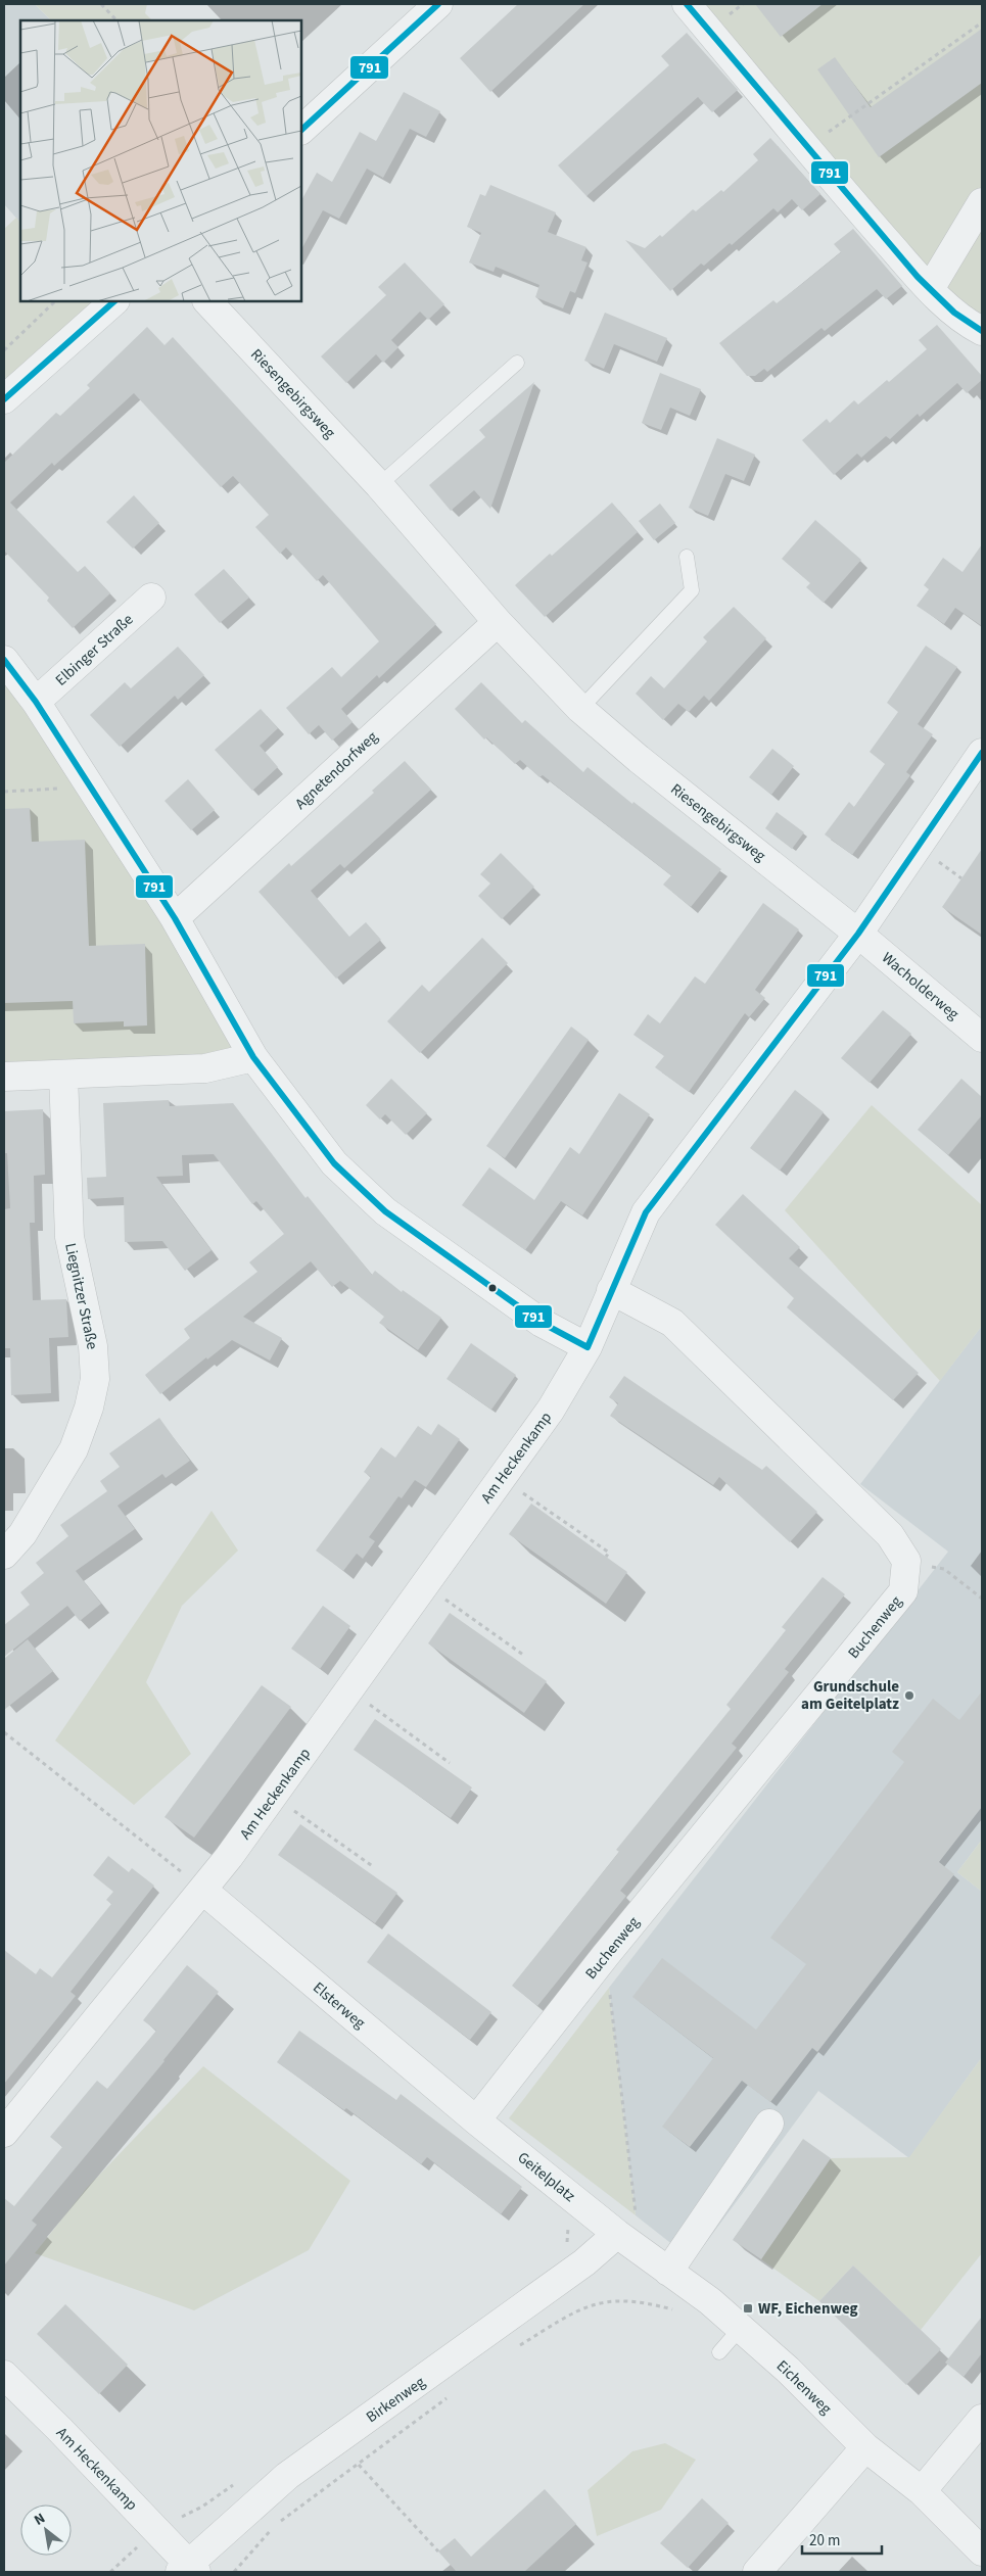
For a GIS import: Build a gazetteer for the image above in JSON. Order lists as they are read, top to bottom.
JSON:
{
  "streets": {
    "street": [
      "Riesengebirgsweg",
      "Elbinger Straße",
      "Agnetendorfweg",
      "Wacholderweg",
      "Liegnitzer Straße",
      "Am Heckenkamp",
      "Buchenweg",
      "Elsterweg",
      "Geitelplatz",
      "Eichenweg",
      "Birkenweg"
    ]
  },
  "crossings": [
    ["Riesengebirgsweg", "Agnetendorfweg"],
    ["Riesengebirgsweg", "Wacholderweg"],
    ["Riesengebirgsweg", "Am Heckenkamp"],
    ["Wacholderweg", "Am Heckenkamp"],
    ["Am Heckenkamp", "Elsterweg"],
    ["Am Heckenkamp", "Birkenweg"],
    ["Buchenweg", "Elsterweg"],
    ["Buchenweg", "Geitelplatz"],
    ["Elsterweg", "Geitelplatz"],
    ["Geitelplatz", "Eichenweg"],
    ["Geitelplatz", "Birkenweg"],
    ["Eichenweg", "Birkenweg"]
  ],
  "places": {
    "other": ["Grundschule am Geitelplatz"],
    "transit": ["WF, Eichenweg"]
  },
  "lines": ["transit line 791"],
  "scale_bar": "20 m",
  "north": "top left"
}
